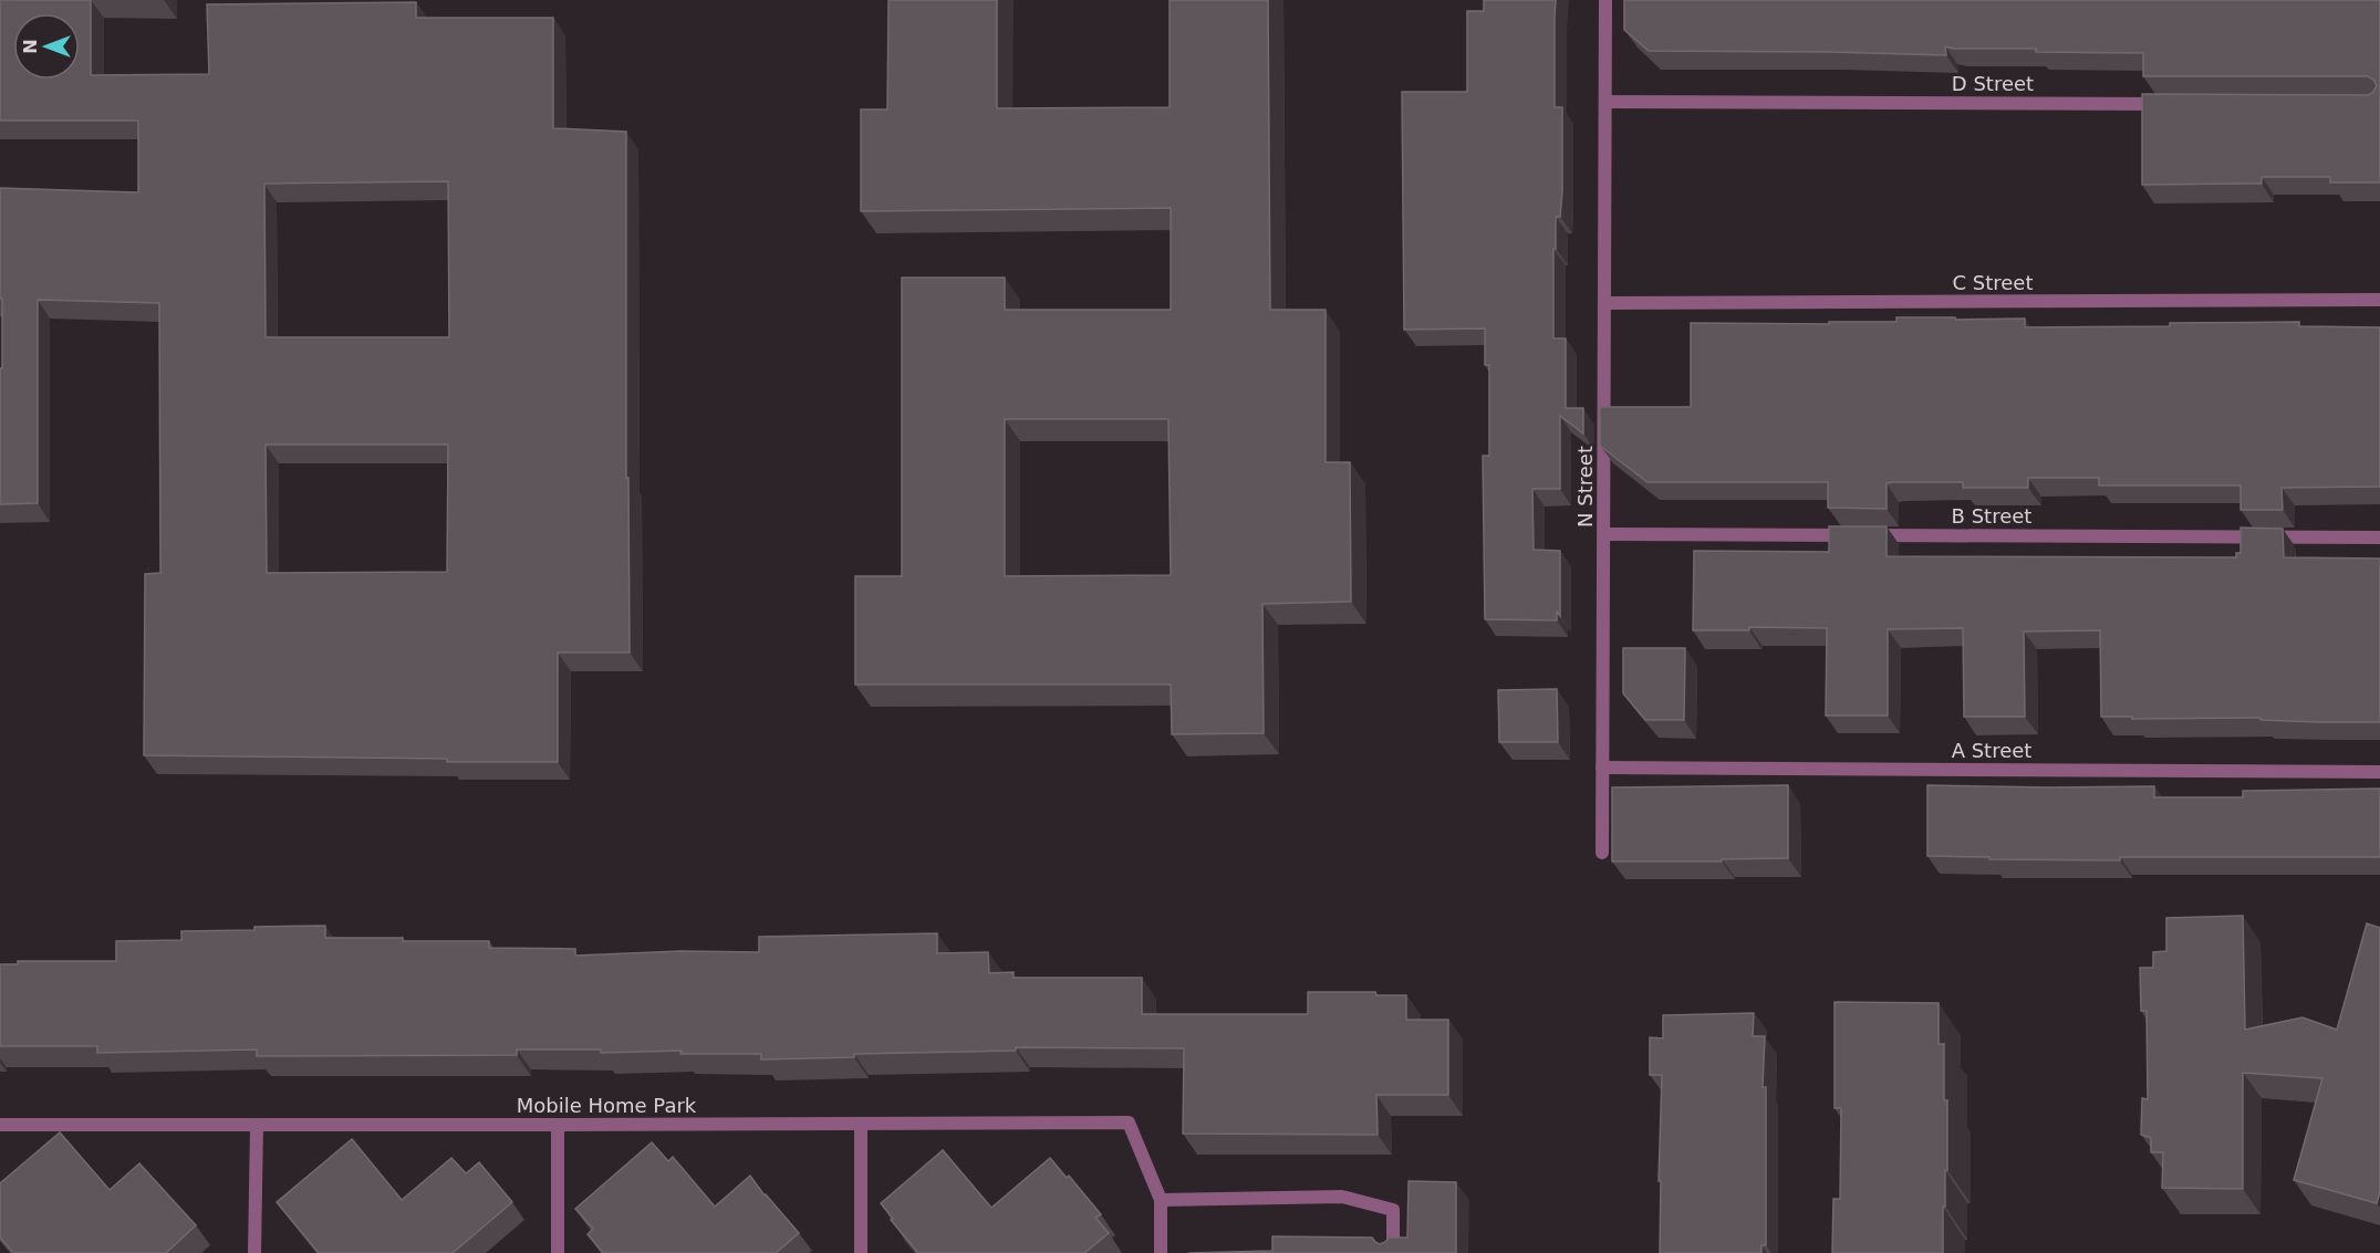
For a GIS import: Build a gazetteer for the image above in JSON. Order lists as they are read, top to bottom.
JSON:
{
  "streets": {
    "street": [
      "D Street",
      "C Street",
      "N Street",
      "B Street",
      "A Street",
      "Mobile Home Park"
    ]
  },
  "crossings": [
    ["D Street", "N Street"],
    ["C Street", "N Street"],
    ["N Street", "B Street"],
    ["N Street", "A Street"]
  ],
  "north": "left"
}
